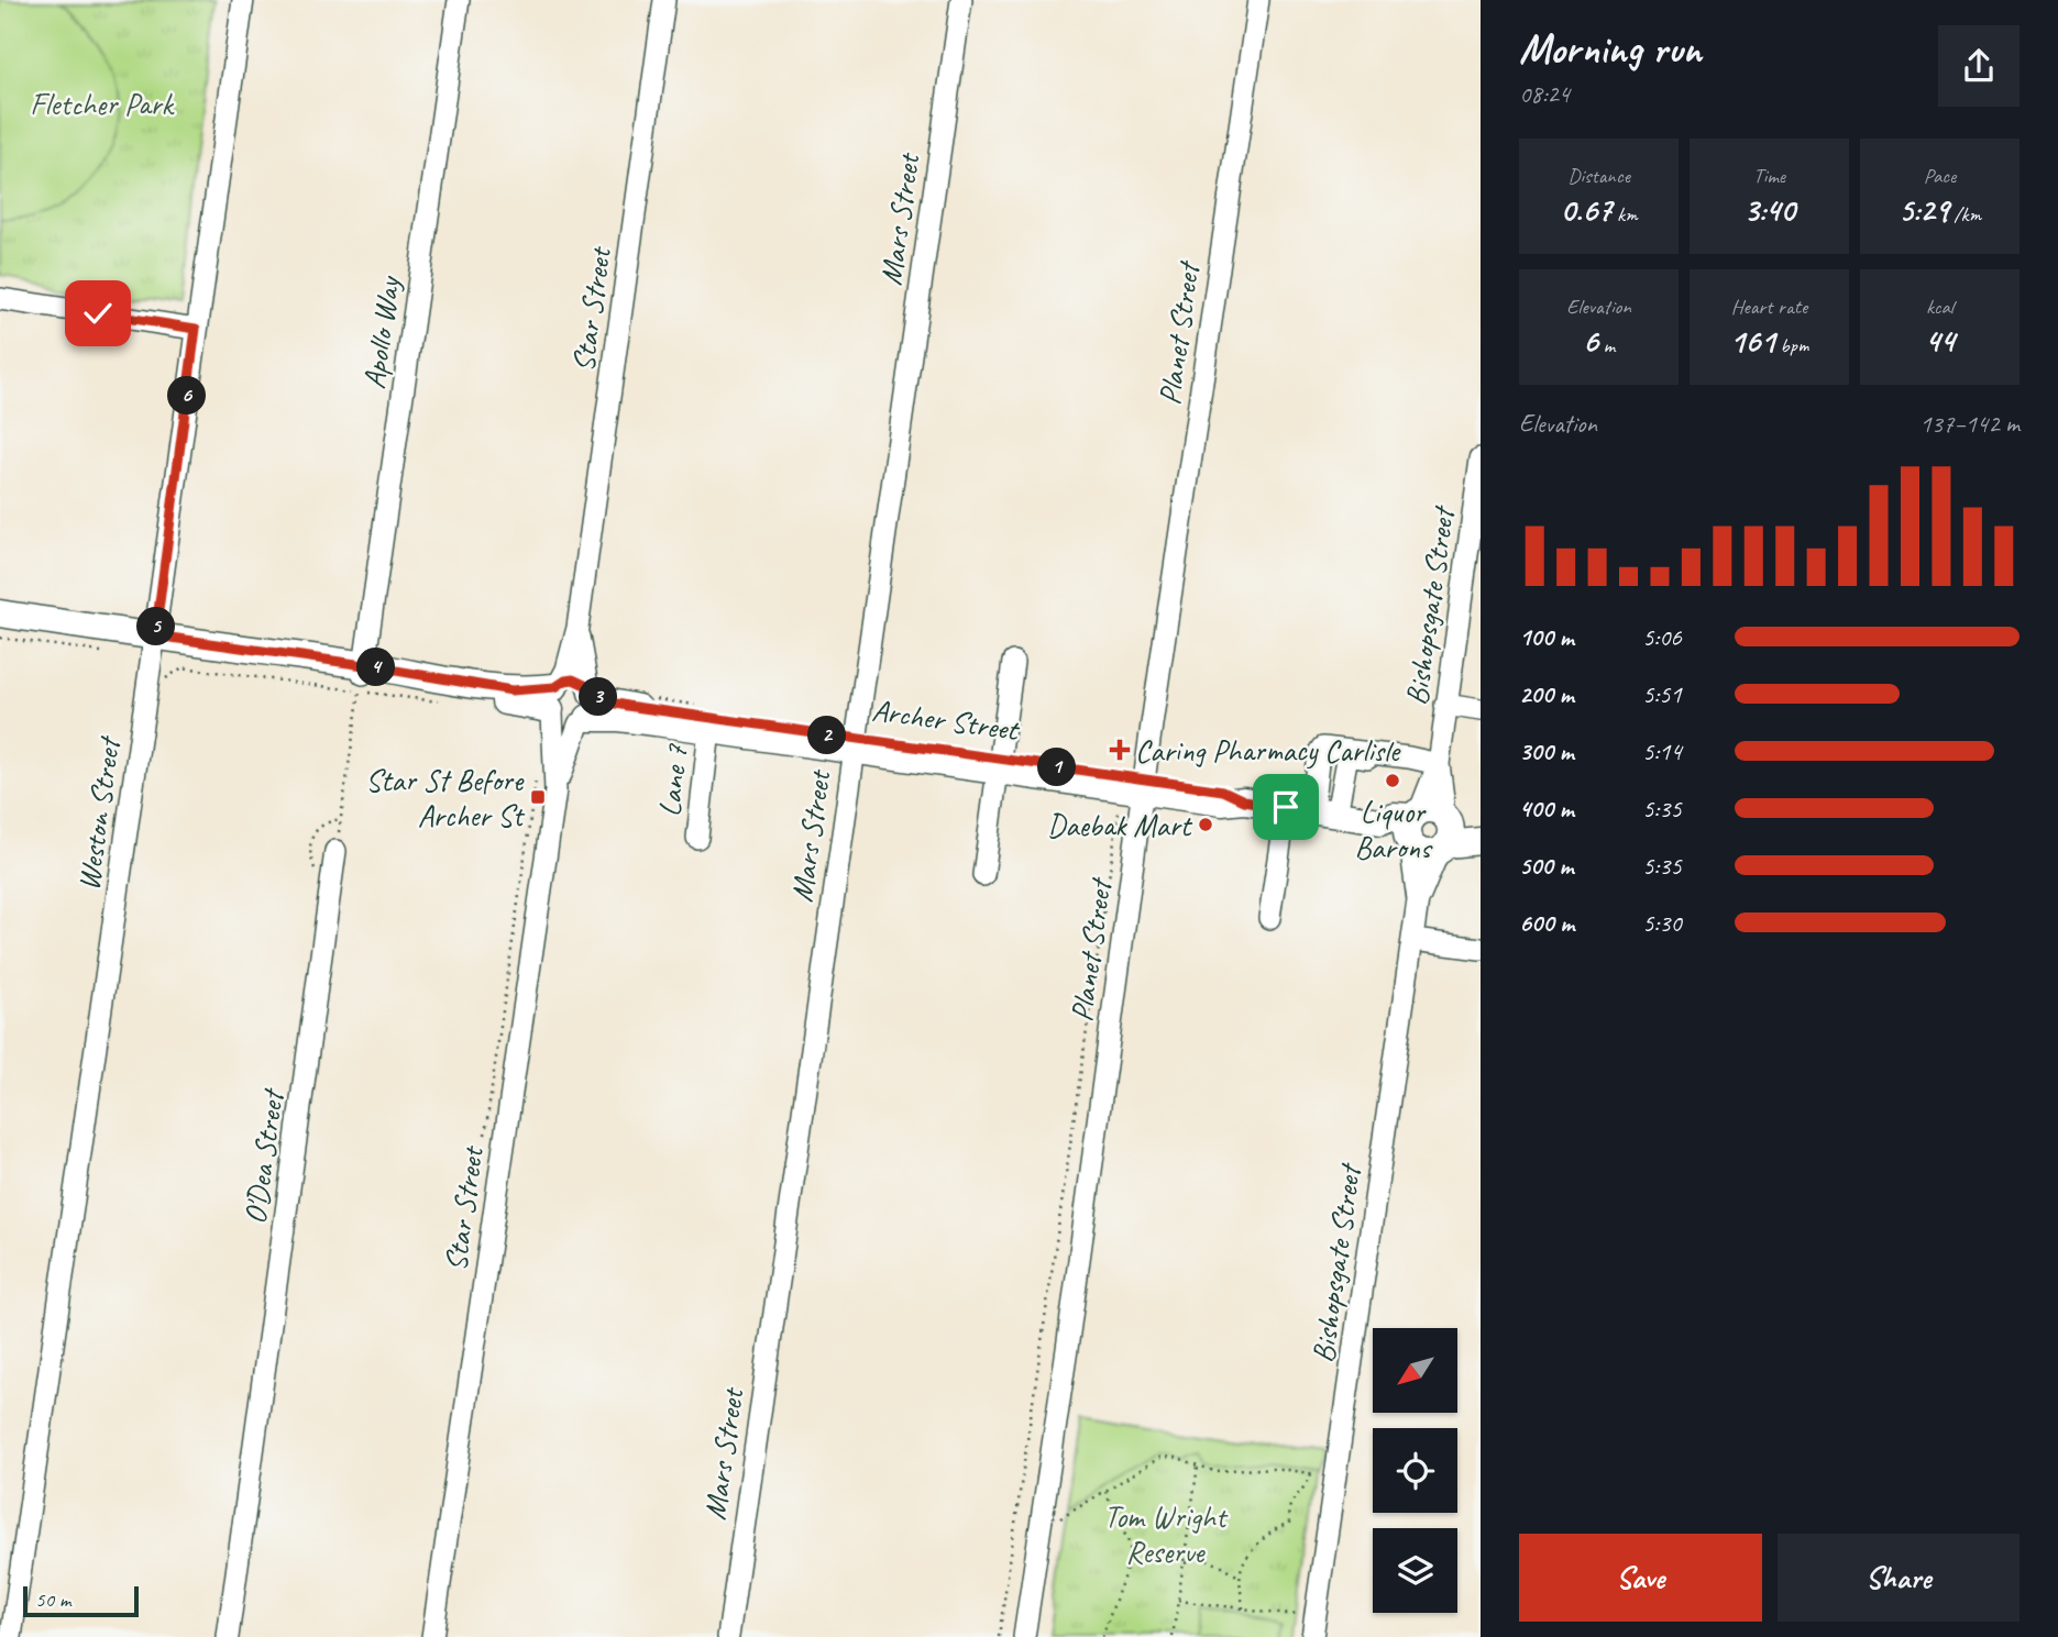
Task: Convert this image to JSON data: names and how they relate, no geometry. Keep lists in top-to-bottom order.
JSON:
{
  "streets": {
    "main road": ["Archer Street"],
    "street": [
      "Mars Street",
      "Star Street",
      "Apollo Way",
      "Planet Street",
      "Bishopsgate Street",
      "Lane 7",
      "Weston Street",
      "O'Dea Street"
    ]
  },
  "crossings": [
    ["Mars Street", "Archer Street"],
    ["Star Street", "Archer Street"],
    ["Planet Street", "Archer Street"],
    ["Bishopsgate Street", "Archer Street"],
    ["Archer Street", "Lane 7"]
  ],
  "parks": ["Fletcher Park", "Tom Wright Reserve"],
  "places": {
    "health": ["Caring Pharmacy Carlisle"],
    "other": ["Liquor Barons", "Daebak Mart"],
    "transit": ["Star St Before Archer St"]
  },
  "scale_bar": "50 m",
  "north": "bottom left",
  "page": {
    "heading": ["Morning run", "08:24"],
    "stats": [
      ["Distance", "0.67 km"],
      ["Time", "3:40"],
      ["Pace", "5:29 /km"],
      ["Elevation", "6 m"],
      ["Heart rate", "161 bpm"],
      ["kcal", "44"]
    ],
    "pins": [
      "6",
      "5",
      "4",
      "3",
      "2",
      "1"
    ],
    "chart": ["Elevation", "137–142 m"],
    "list": [
      {
        "name": "100 m",
        "note": "5:06"
      },
      {
        "name": "200 m",
        "note": "5:51"
      },
      {
        "name": "300 m",
        "note": "5:14"
      },
      {
        "name": "400 m",
        "note": "5:35"
      },
      {
        "name": "500 m",
        "note": "5:35"
      },
      {
        "name": "600 m",
        "note": "5:30"
      }
    ],
    "buttons": ["Save", "Share"],
    "scale": "50 m"
  }
}
